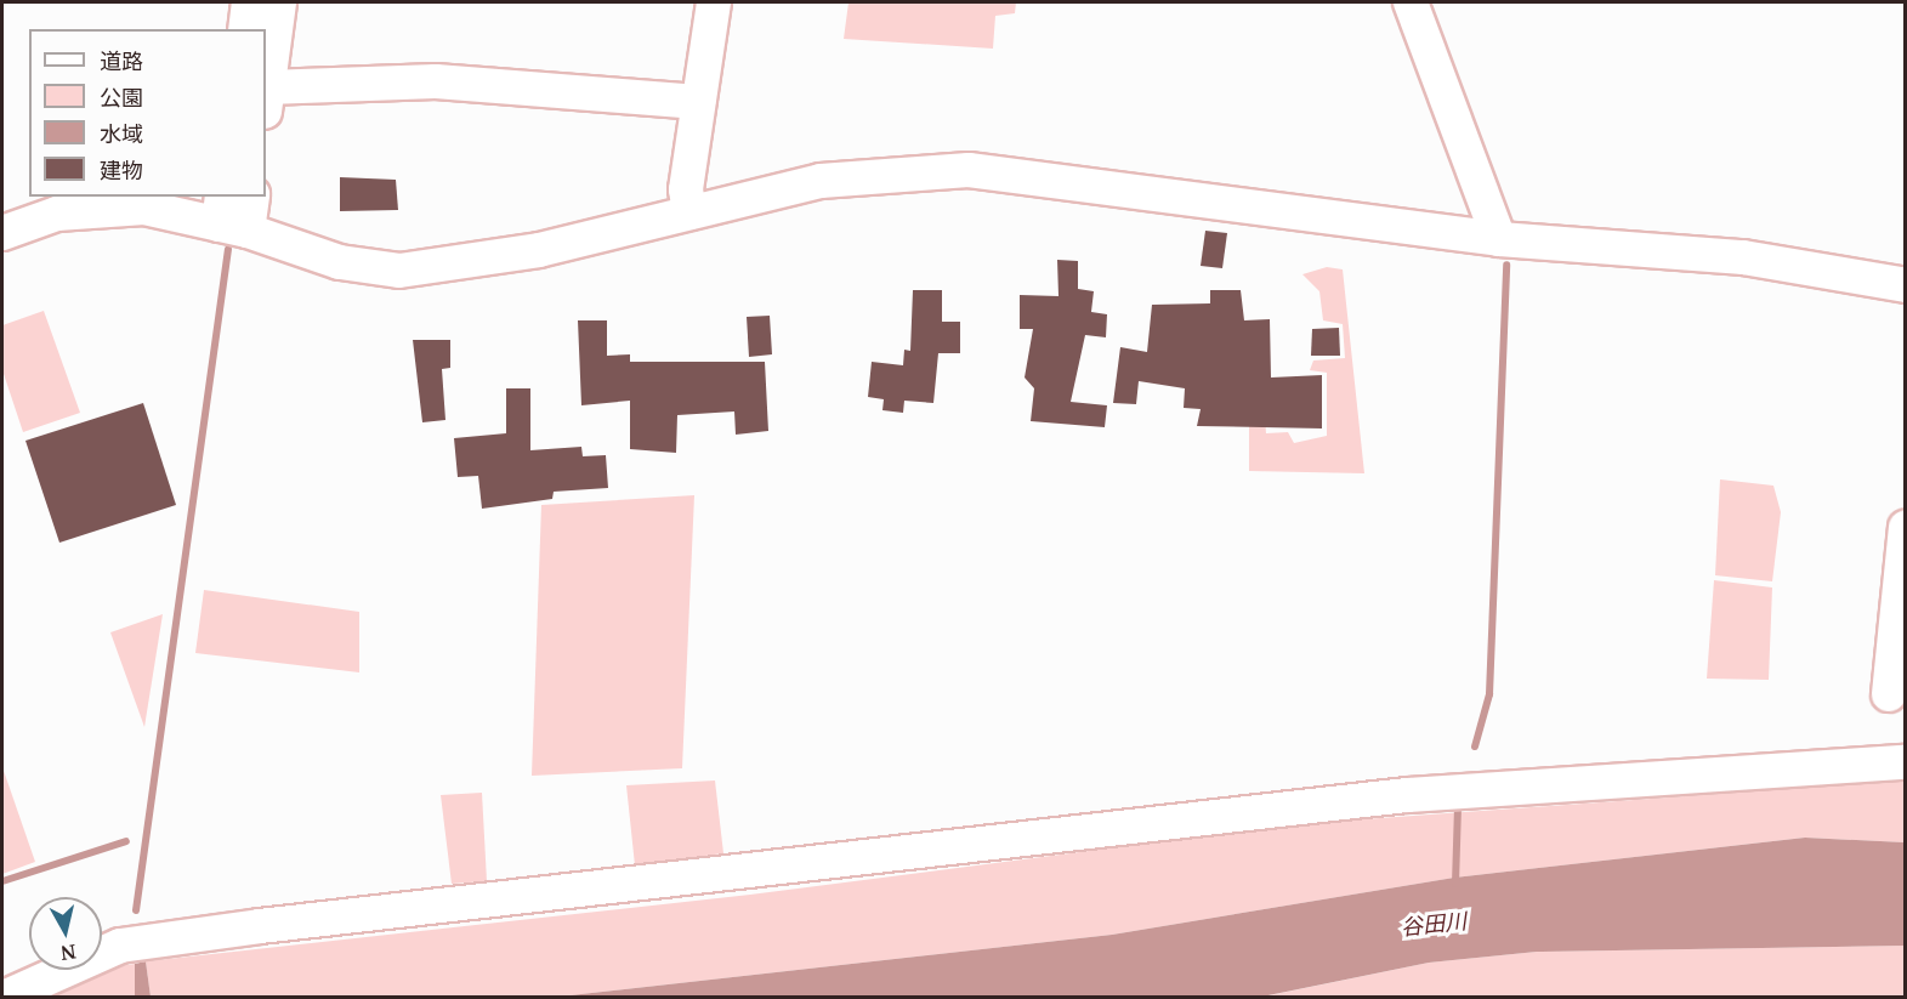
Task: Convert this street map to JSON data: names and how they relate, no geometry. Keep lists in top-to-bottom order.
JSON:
{
  "water": ["谷田川"],
  "legend": [
    "道路",
    "公園",
    "水域",
    "建物"
  ],
  "north": "bottom"
}
